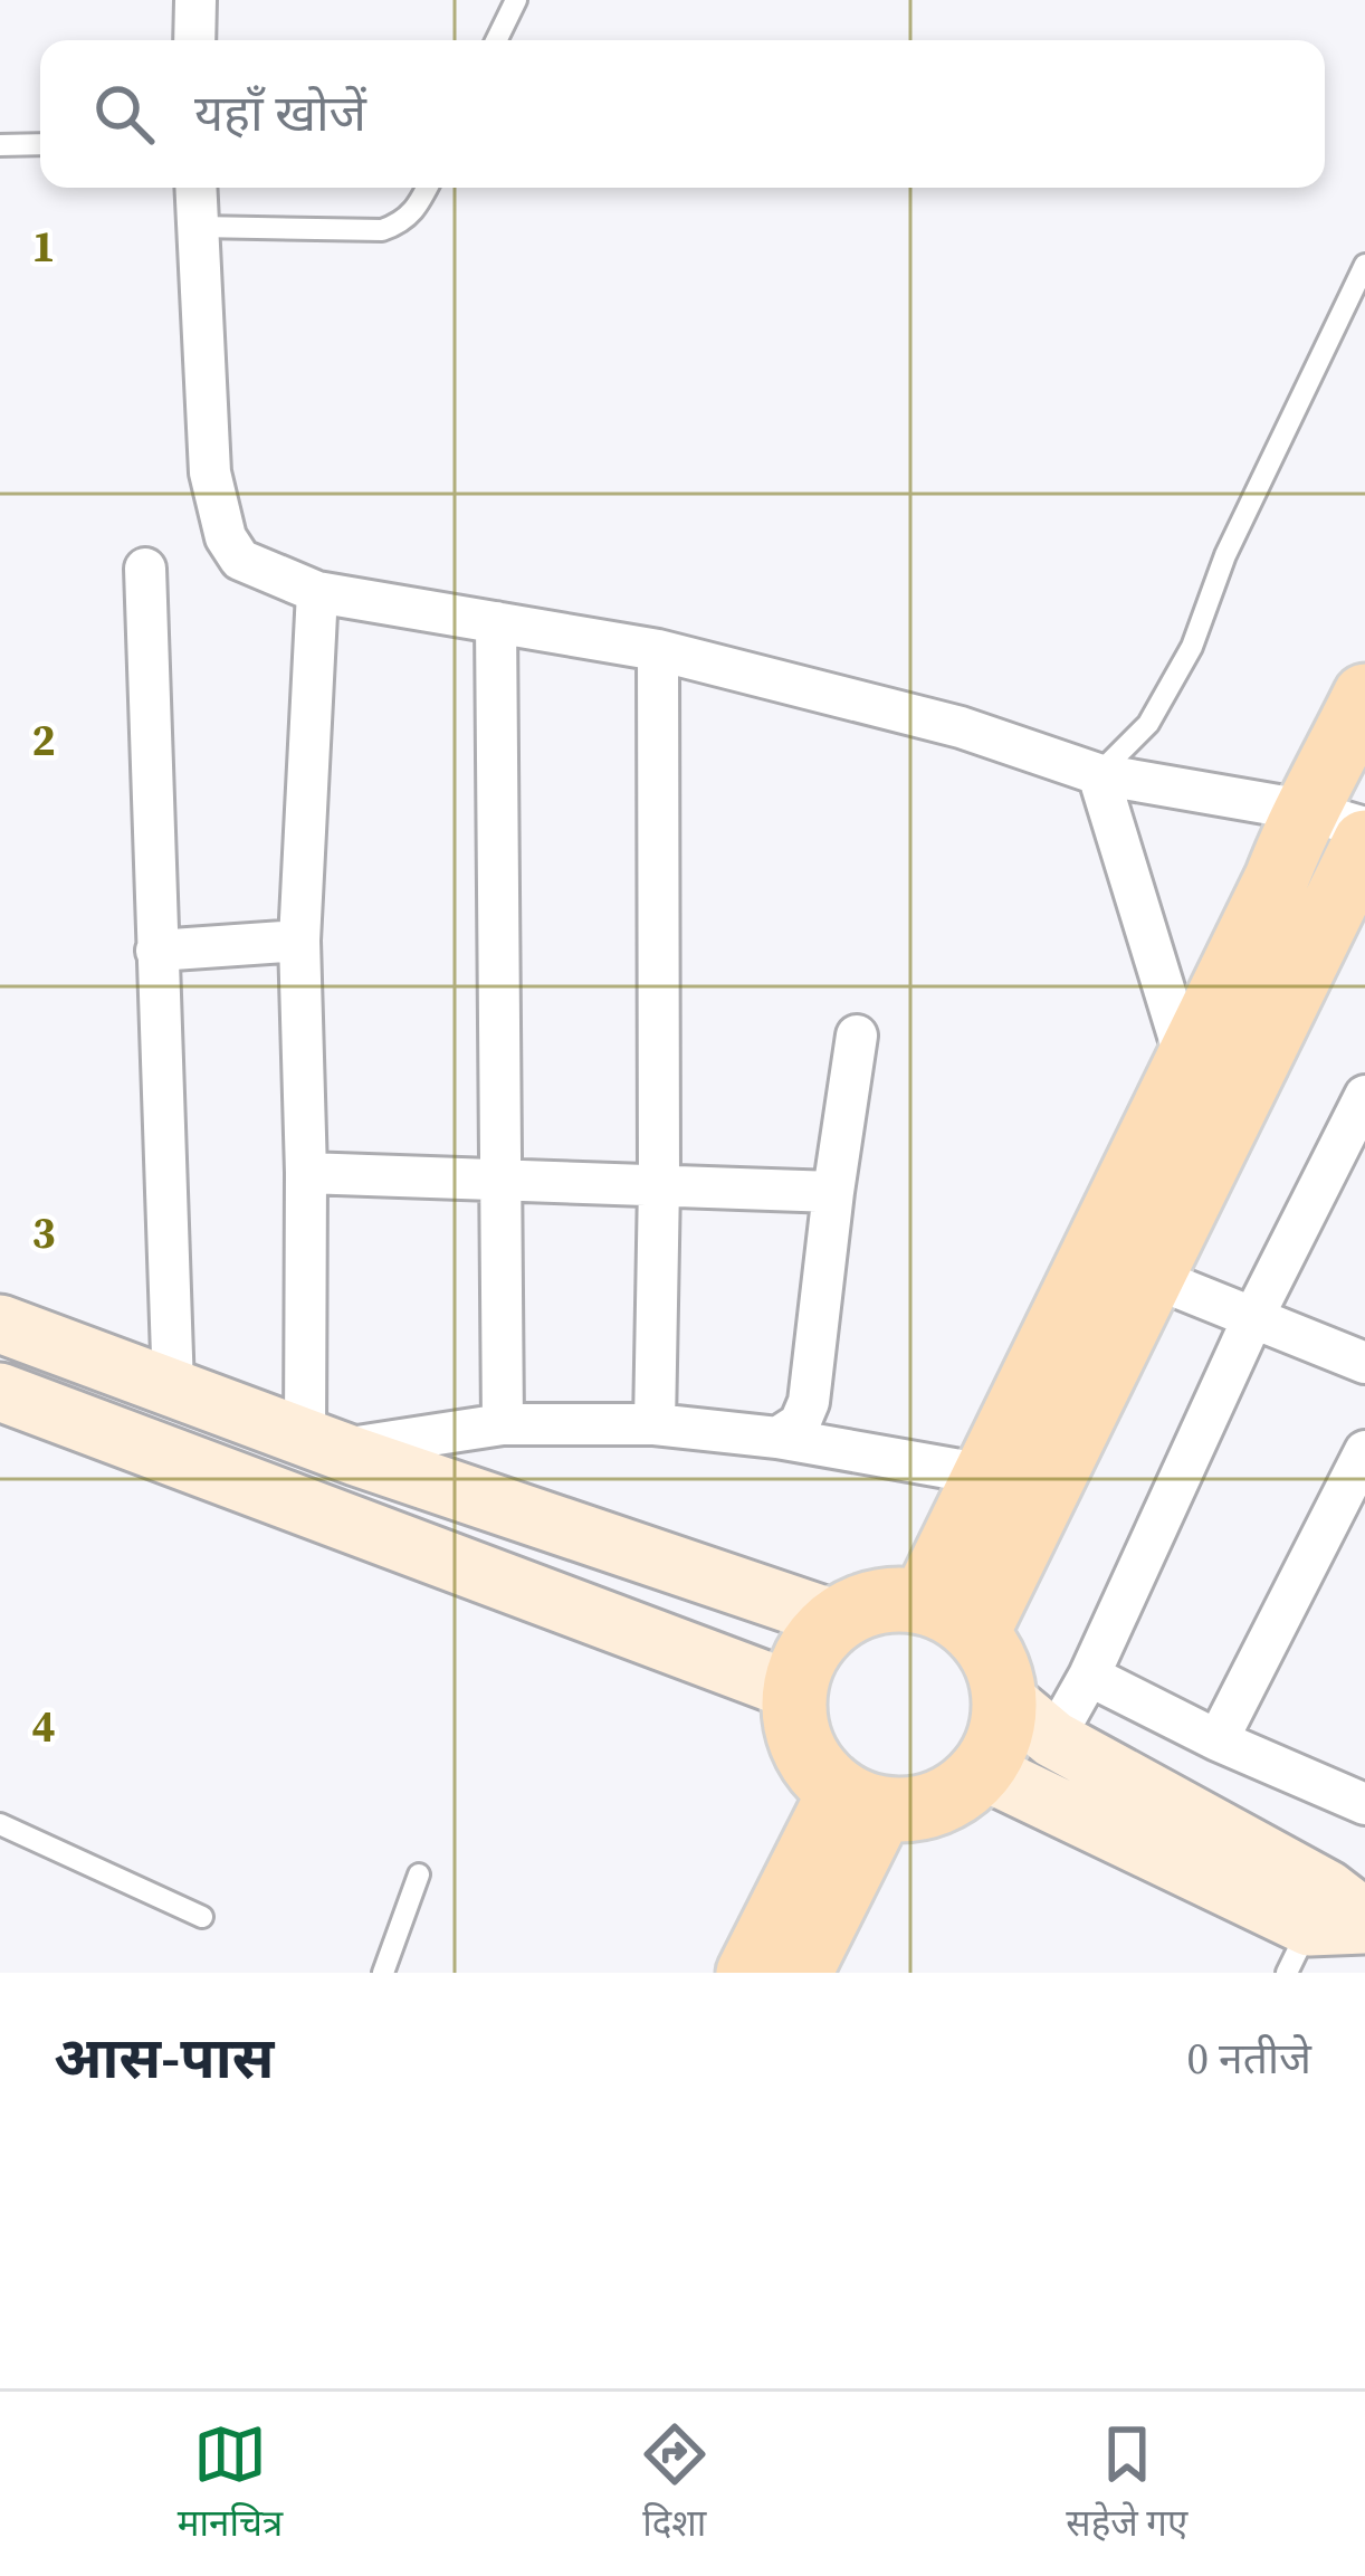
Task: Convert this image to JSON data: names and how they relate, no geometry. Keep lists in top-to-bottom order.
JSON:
{
  "page": {
    "search": "यहाँ खोजें",
    "heading": ["आस-पास", "0 नतीजे"],
    "nav": ["मानचित्र", "दिशा", "सहेजे गए"]
  },
  "grid": {
    "rows": [
      "1",
      "2",
      "3",
      "4"
    ]
  }
}
